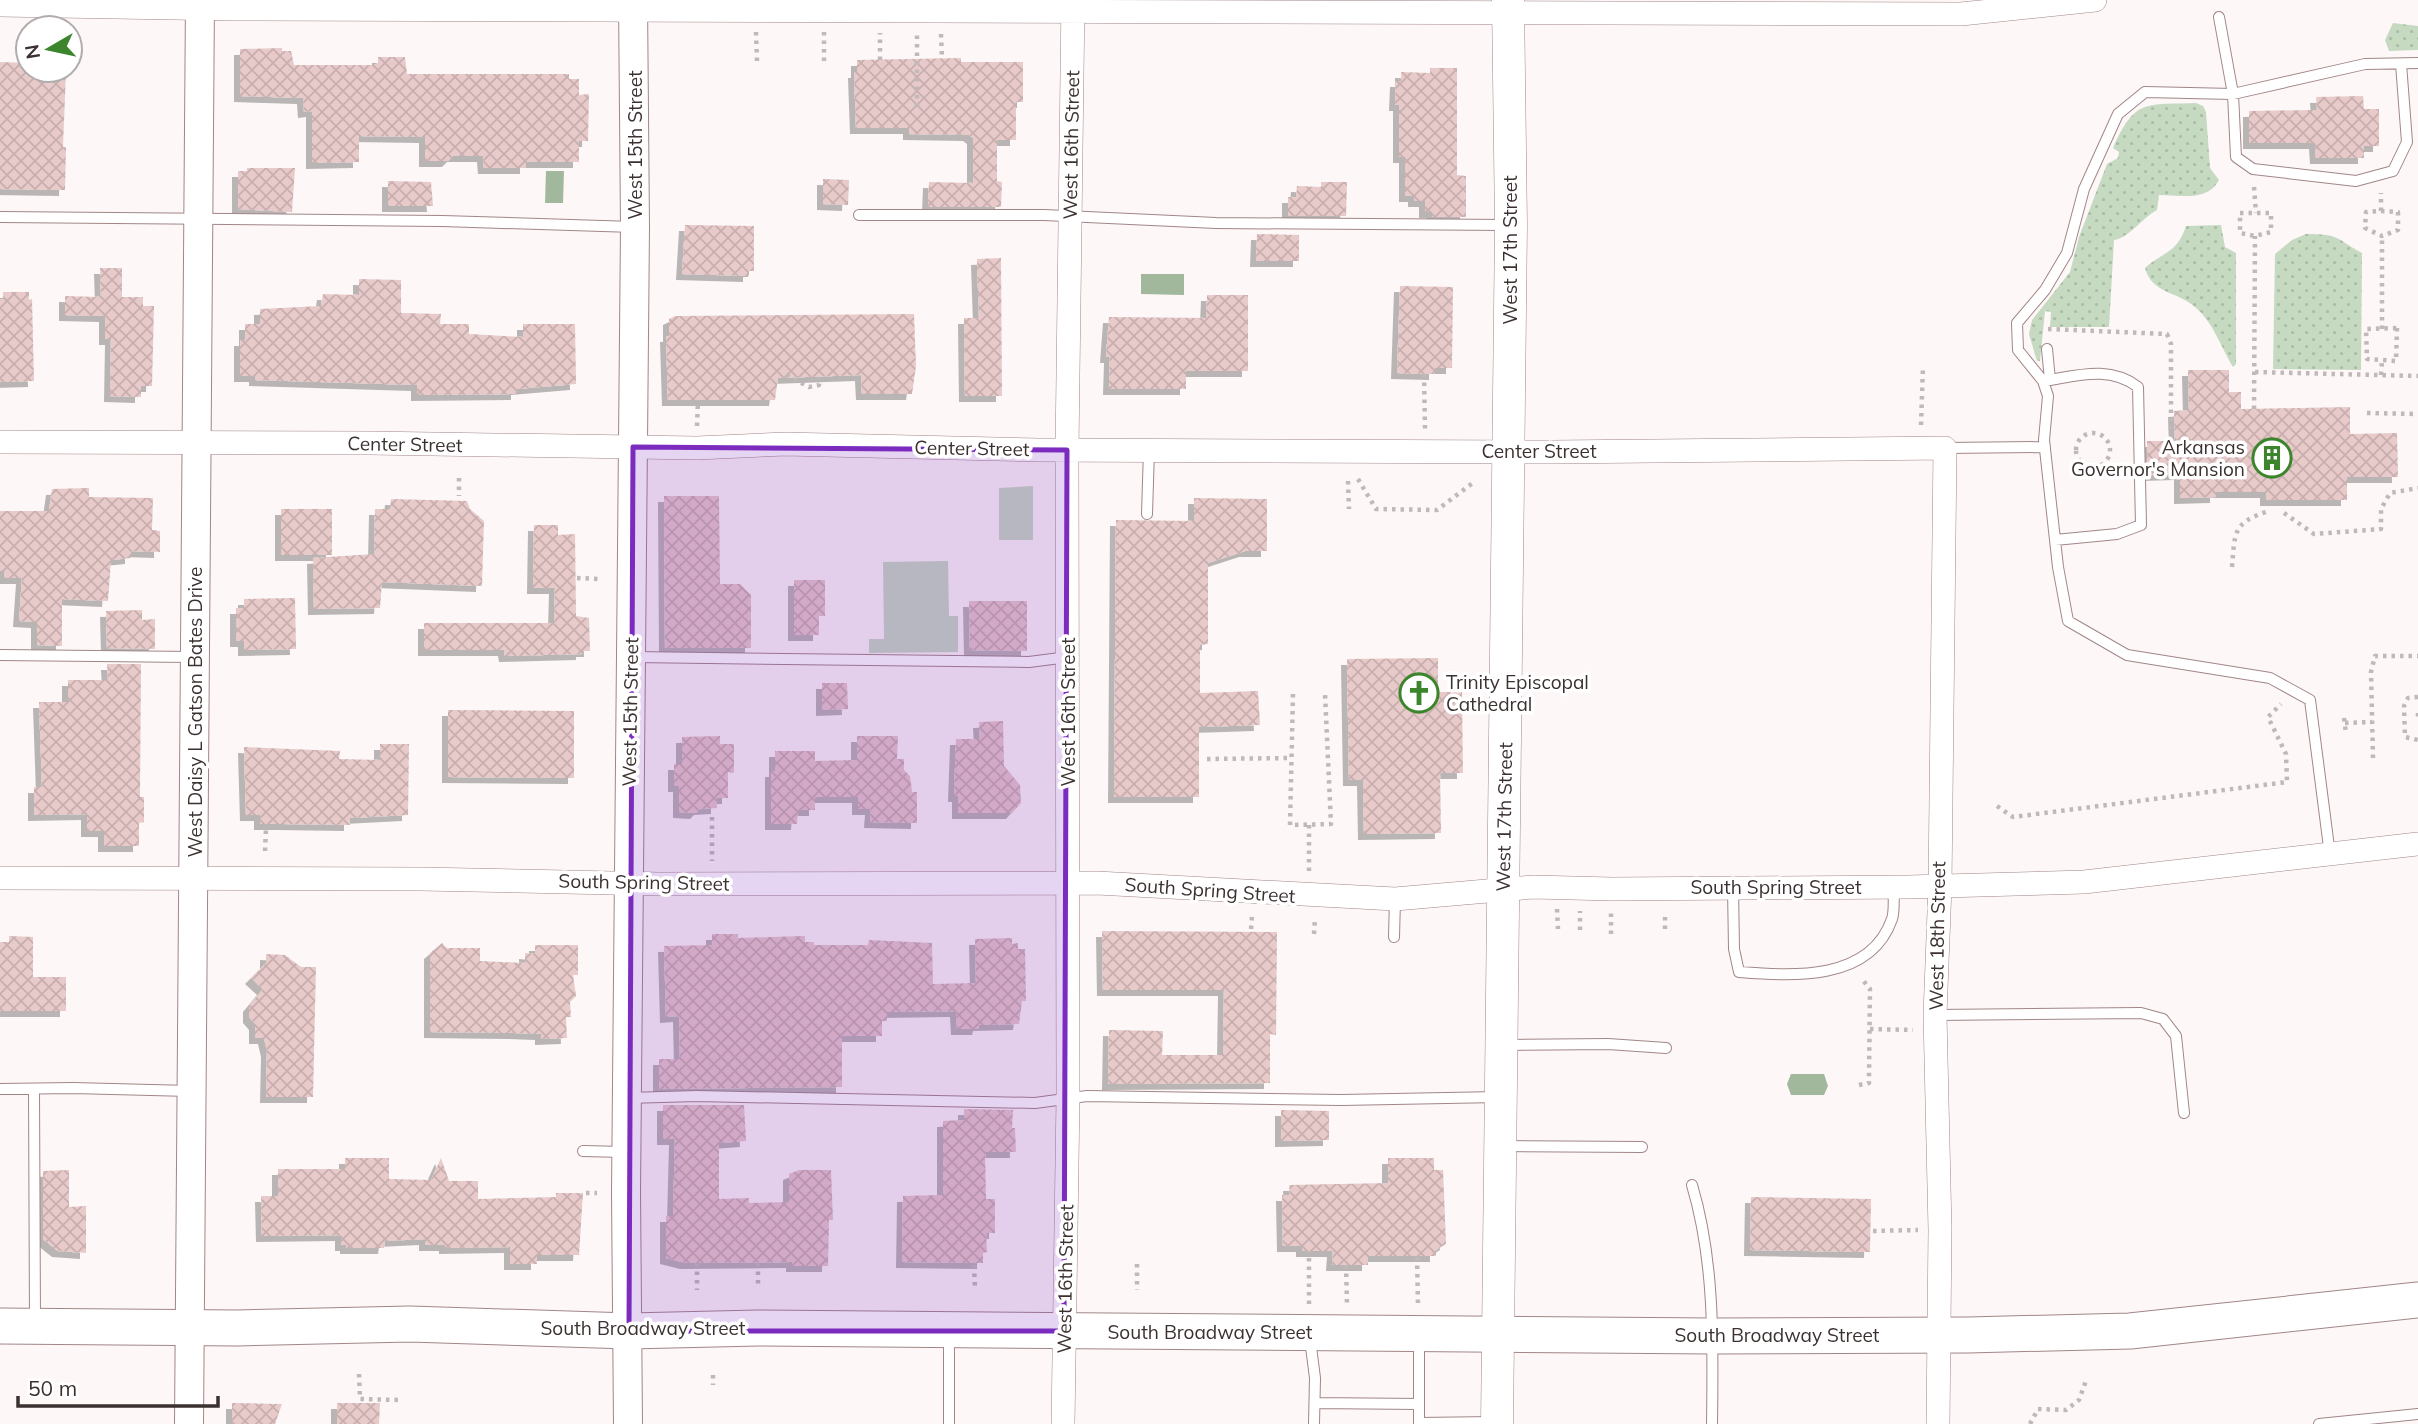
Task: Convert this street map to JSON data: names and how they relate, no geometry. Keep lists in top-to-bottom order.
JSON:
{
  "streets": {
    "main road": ["West 17th Street", "South Broadway Street"],
    "street": [
      "West 15th Street",
      "West 16th Street",
      "Center Street",
      "West Daisy L Gatson Bates Drive",
      "South Spring Street",
      "West 18th Street"
    ]
  },
  "crossings": [
    ["West 15th Street", "Center Street"],
    ["West 15th Street", "South Spring Street"],
    ["West 15th Street", "South Broadway Street"],
    ["West 16th Street", "Center Street"],
    ["West 16th Street", "South Spring Street"],
    ["West 16th Street", "South Broadway Street"],
    ["West 17th Street", "Center Street"],
    ["West 17th Street", "South Spring Street"],
    ["West 17th Street", "South Broadway Street"],
    ["Center Street", "West Daisy L Gatson Bates Drive"],
    ["Center Street", "West 18th Street"],
    ["West Daisy L Gatson Bates Drive", "South Spring Street"],
    ["West Daisy L Gatson Bates Drive", "South Broadway Street"],
    ["South Spring Street", "West 18th Street"],
    ["West 18th Street", "South Broadway Street"]
  ],
  "places": {
    "building": ["Arkansas Governor's Mansion"],
    "church": ["Trinity Episcopal Cathedral"]
  },
  "scale_bar": "50 m",
  "north": "left"
}
